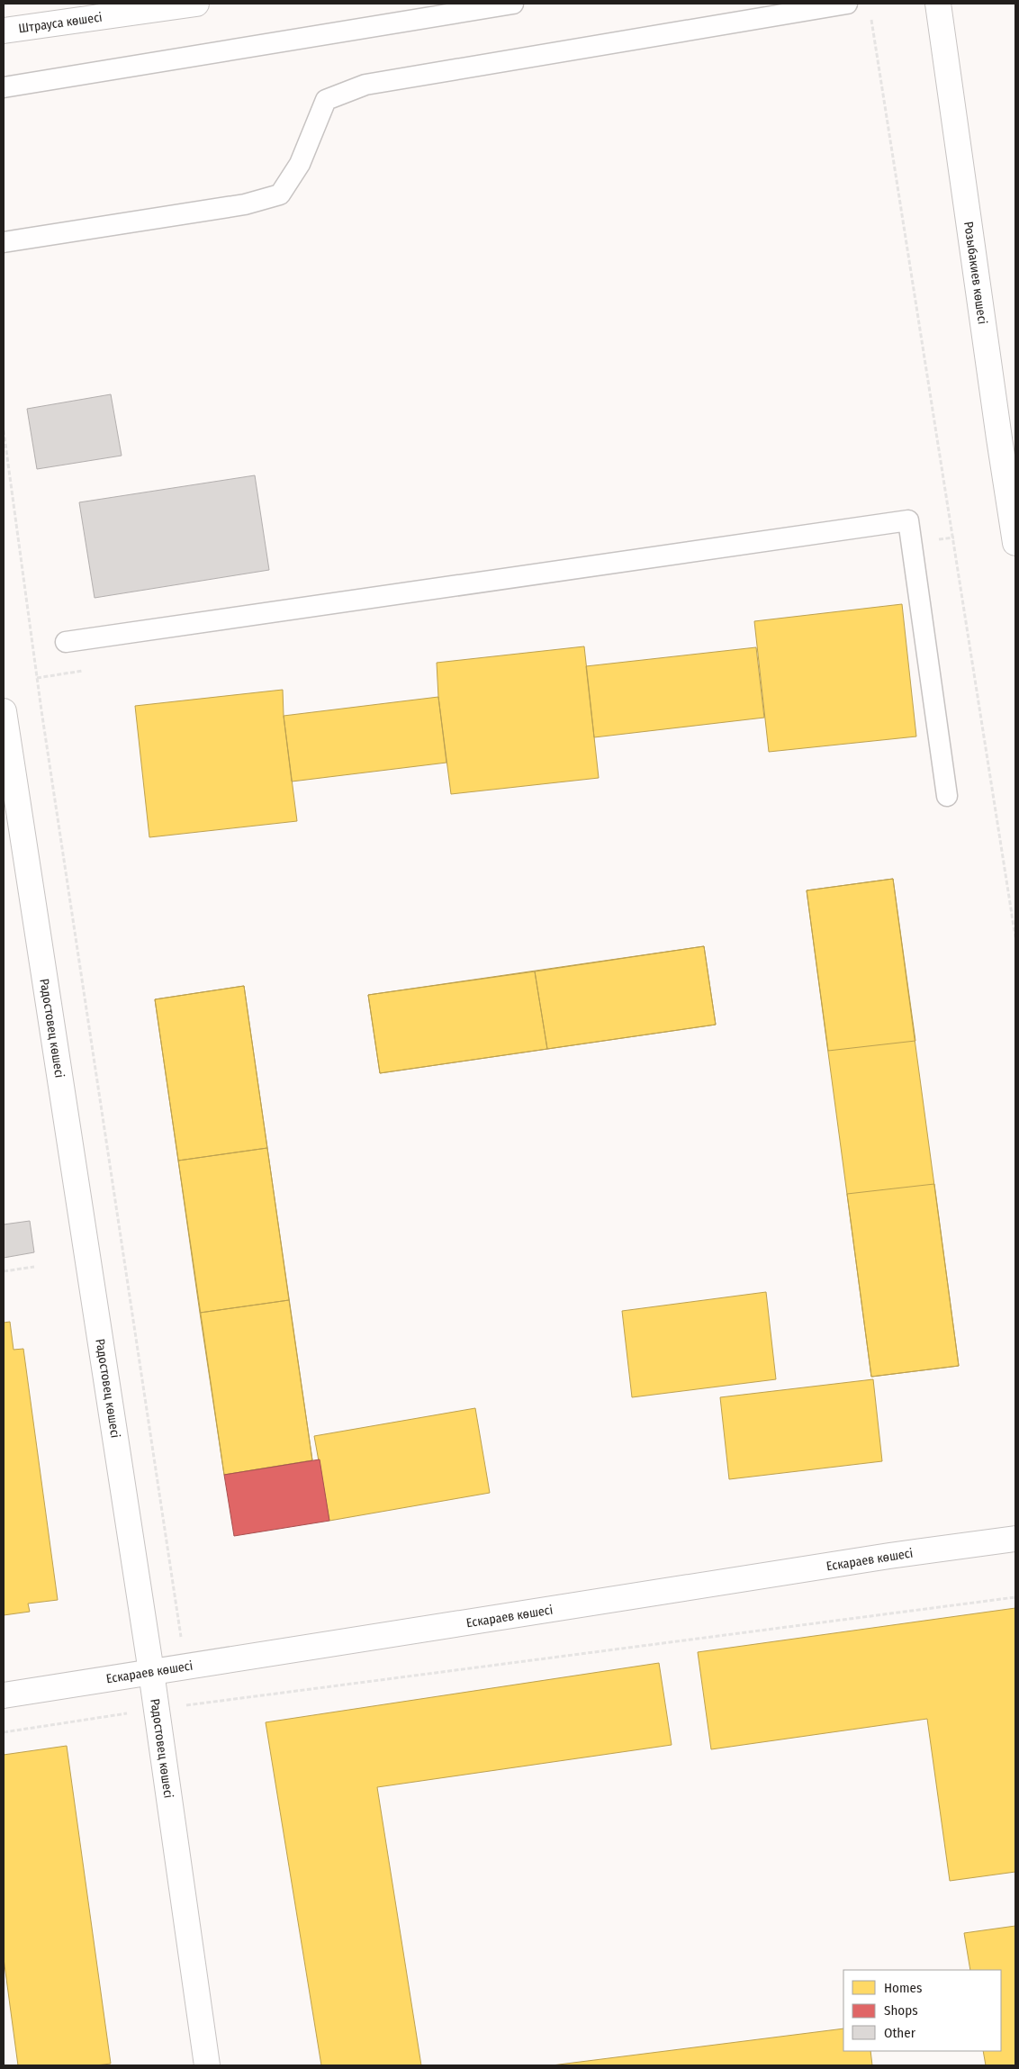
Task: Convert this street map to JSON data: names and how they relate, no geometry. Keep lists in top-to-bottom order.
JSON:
{
  "streets": {
    "street": [
      "Штрауса көшесі",
      "Розыбакиев көшесі",
      "Радостовец көшесі",
      "Ескараев көшесі"
    ]
  },
  "crossings": [
    ["Радостовец көшесі", "Ескараев көшесі"]
  ],
  "legend": ["Homes", "Shops", "Other"]
}
